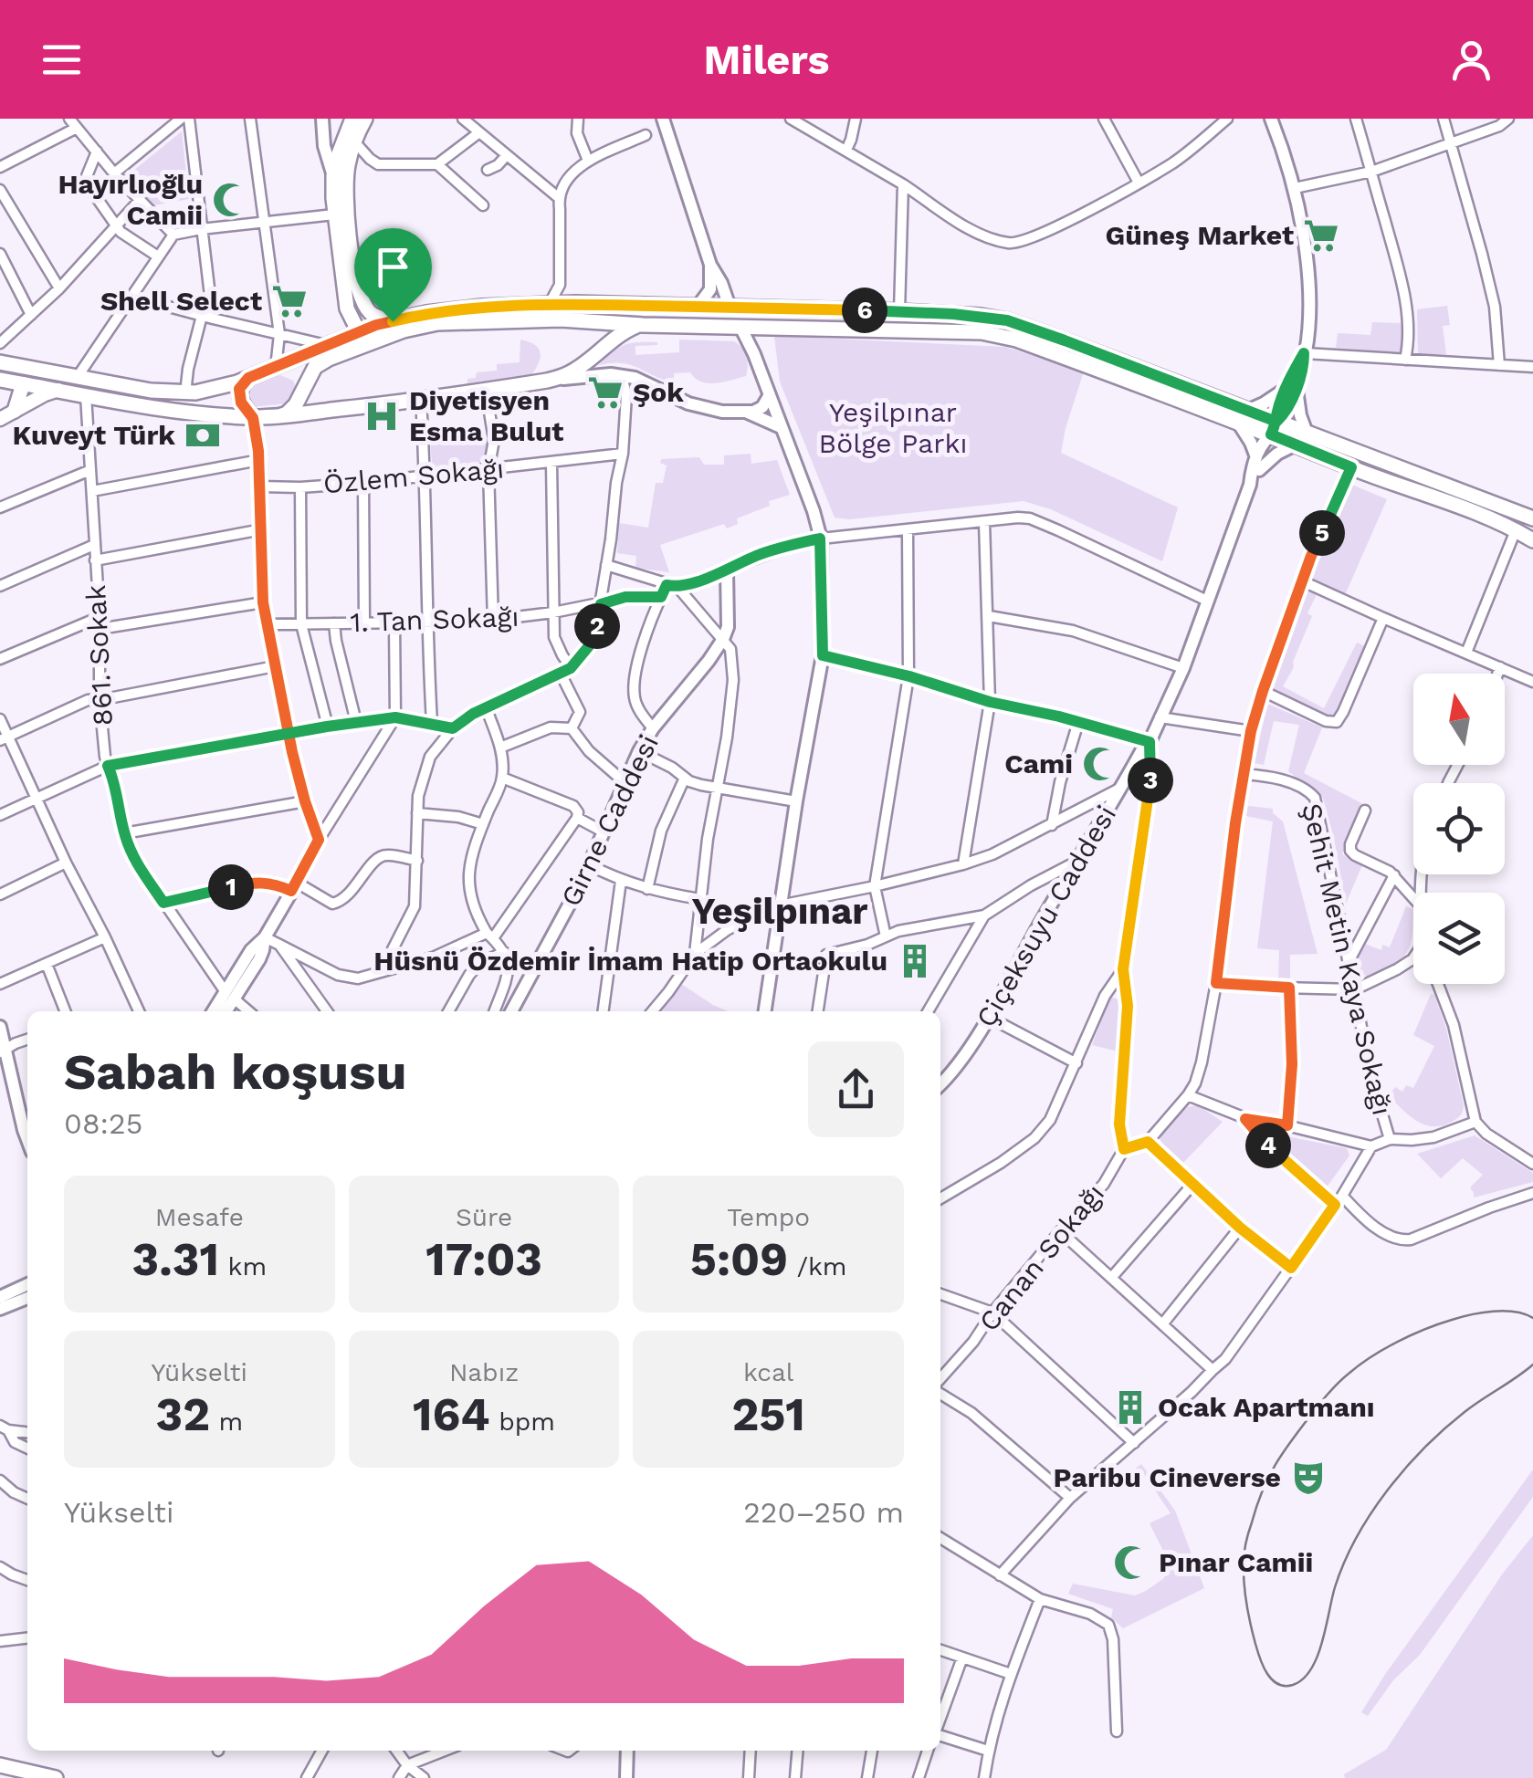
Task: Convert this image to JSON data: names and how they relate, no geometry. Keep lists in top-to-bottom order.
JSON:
{
  "streets": {
    "street": [
      "Özlem Sokağı",
      "1. Tan Sokağı",
      "861. Sokak",
      "Girne Caddesi",
      "Çiçeksuyu Caddesi",
      "Şehit Metin Kaya Sokağı",
      "Canan Sokağı"
    ]
  },
  "districts": ["Yeşilpınar"],
  "parks": ["Yeşilpınar Bölge Parkı"],
  "places": {
    "mosque": ["Hayırlıoğlu Camii", "Cami", "Pınar Camii"],
    "supermarket": ["Güneş Market", "Shell Select", "Şok"],
    "hospital": ["Diyetisyen Esma Bulut"],
    "bank": ["Kuveyt Türk"],
    "building": ["Hüsnü Özdemir İmam Hatip Ortaokulu", "Ocak Apartmanı"],
    "theatre": ["Paribu Cineverse"]
  },
  "north": "top",
  "page": {
    "header": "Milers",
    "pins": [
      "6",
      "5",
      "2",
      "3",
      "1",
      "4"
    ],
    "heading": ["Sabah koşusu", "08:25"],
    "stats": [
      ["Mesafe", "3.31 km"],
      ["Süre", "17:03"],
      ["Tempo", "5:09 /km"],
      ["Yükselti", "32 m"],
      ["Nabız", "164 bpm"],
      ["kcal", "251"]
    ],
    "chart": ["Yükselti", "220–250 m"]
  }
}
